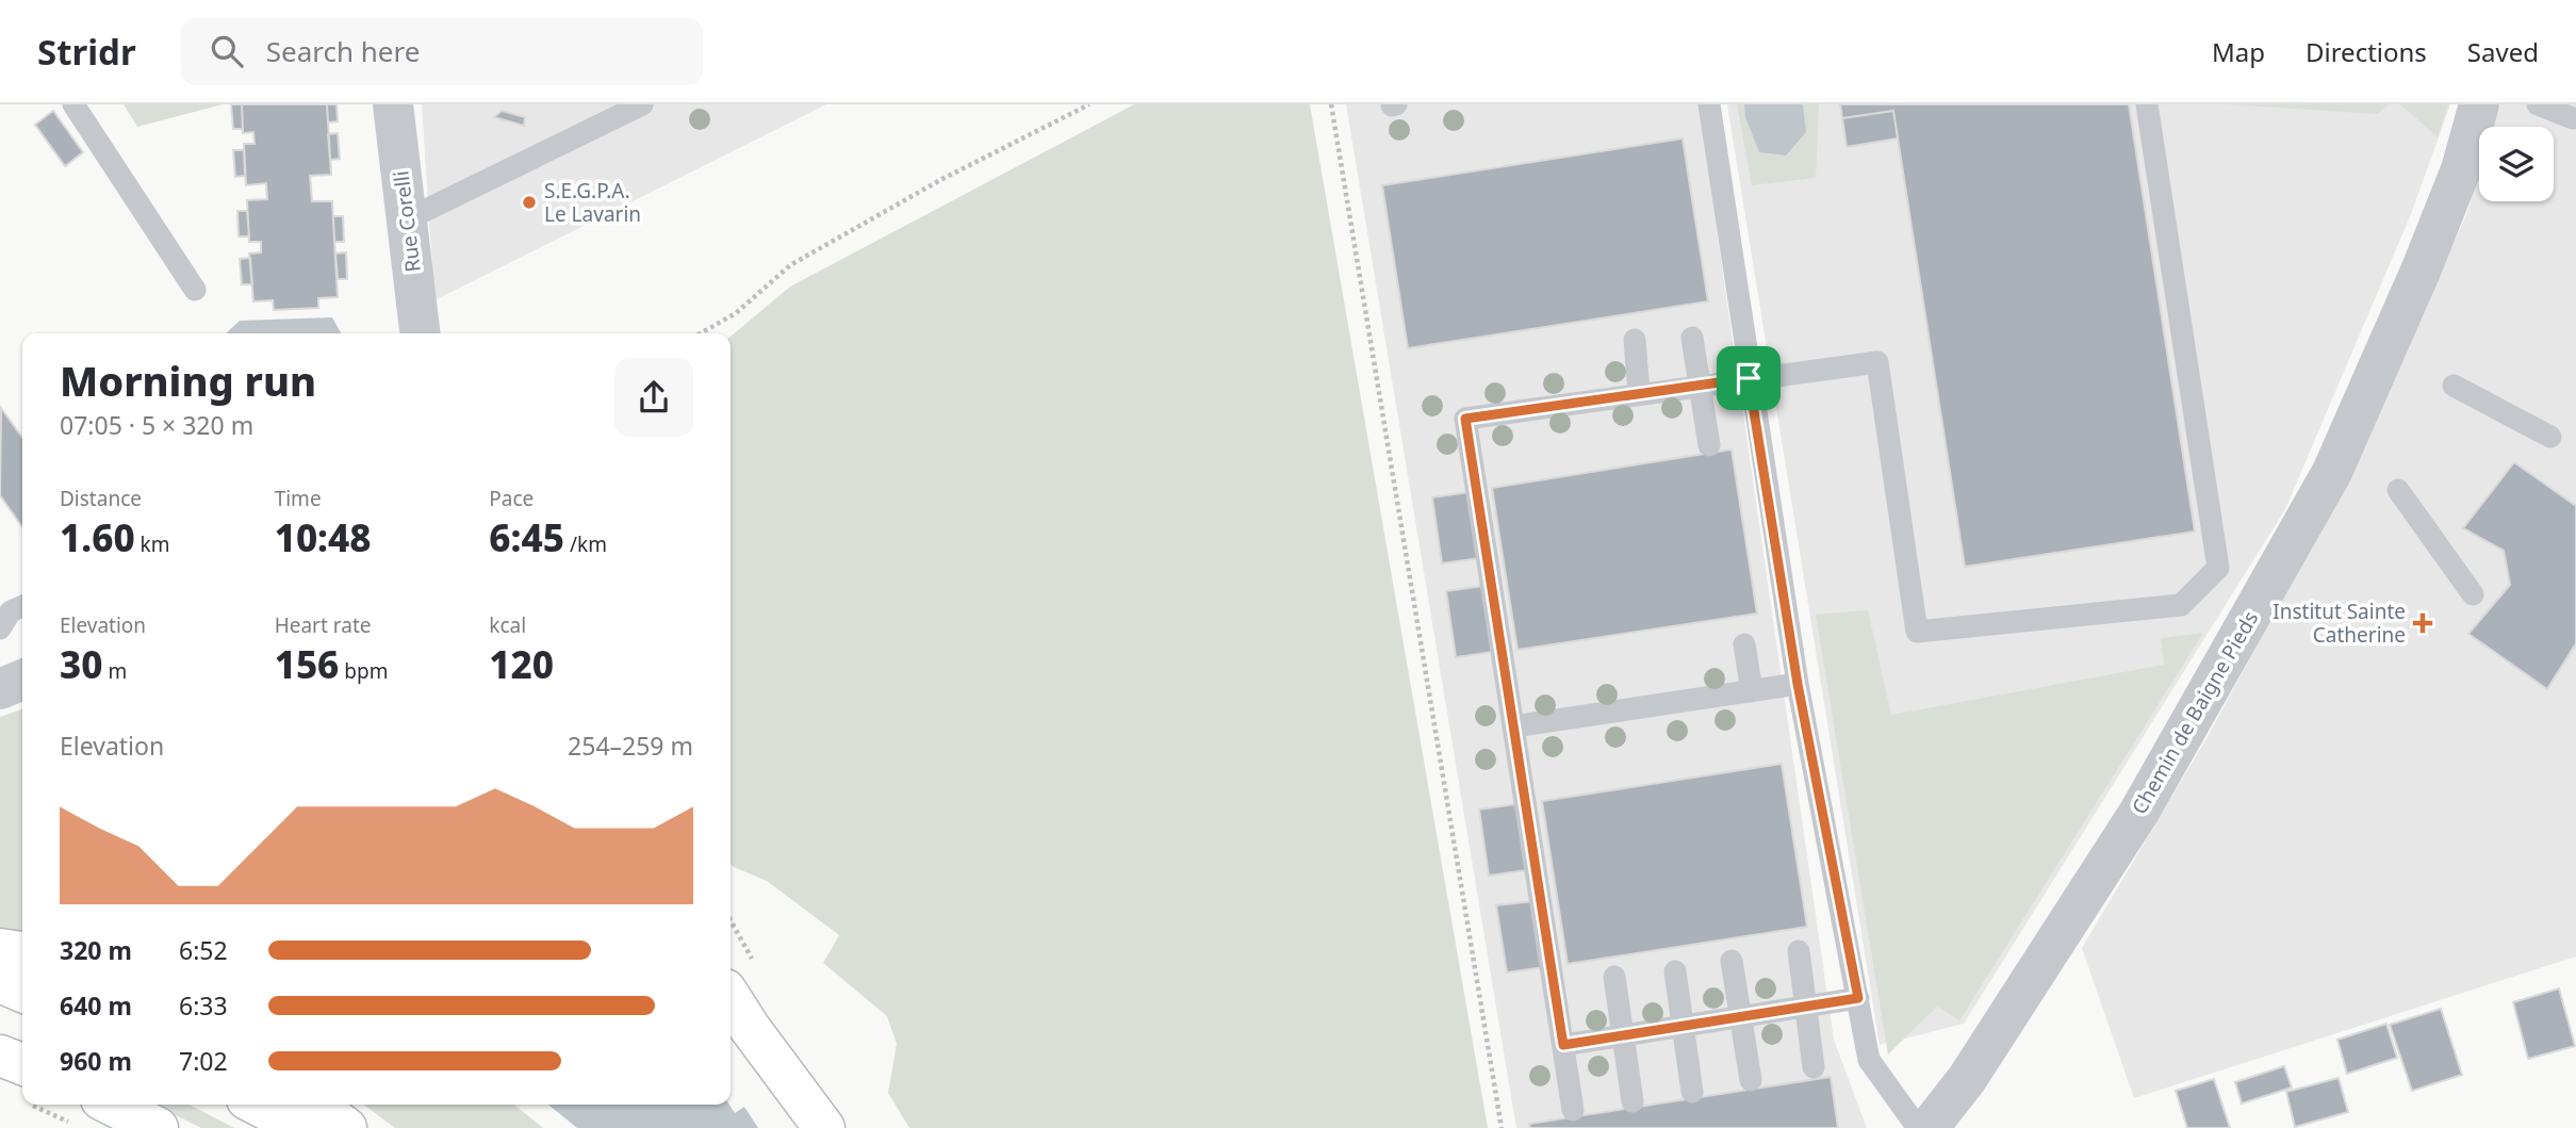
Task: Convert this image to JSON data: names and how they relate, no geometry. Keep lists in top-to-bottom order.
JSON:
{
  "streets": {
    "street": ["Rue Corelli", "Chemin de Baigne Pieds"]
  },
  "places": {
    "other": ["S.E.G.P.A. Le Lavarin"],
    "health": ["Institut Sainte Catherine"]
  },
  "page": {
    "header": "Stridr",
    "search": "Search here",
    "nav": ["Map", "Directions", "Saved"],
    "heading": ["Morning run", "07:05 · 5 × 320 m"],
    "stats": [
      ["Distance", "1.60 km"],
      ["Time", "10:48"],
      ["Pace", "6:45 /km"],
      ["Elevation", "30 m"],
      ["Heart rate", "156 bpm"],
      ["kcal", "120"]
    ],
    "chart": ["Elevation", "254–259 m"],
    "list": [
      {
        "name": "320 m",
        "note": "6:52"
      },
      {
        "name": "640 m",
        "note": "6:33"
      },
      {
        "name": "960 m",
        "note": "7:02"
      }
    ]
  }
}
